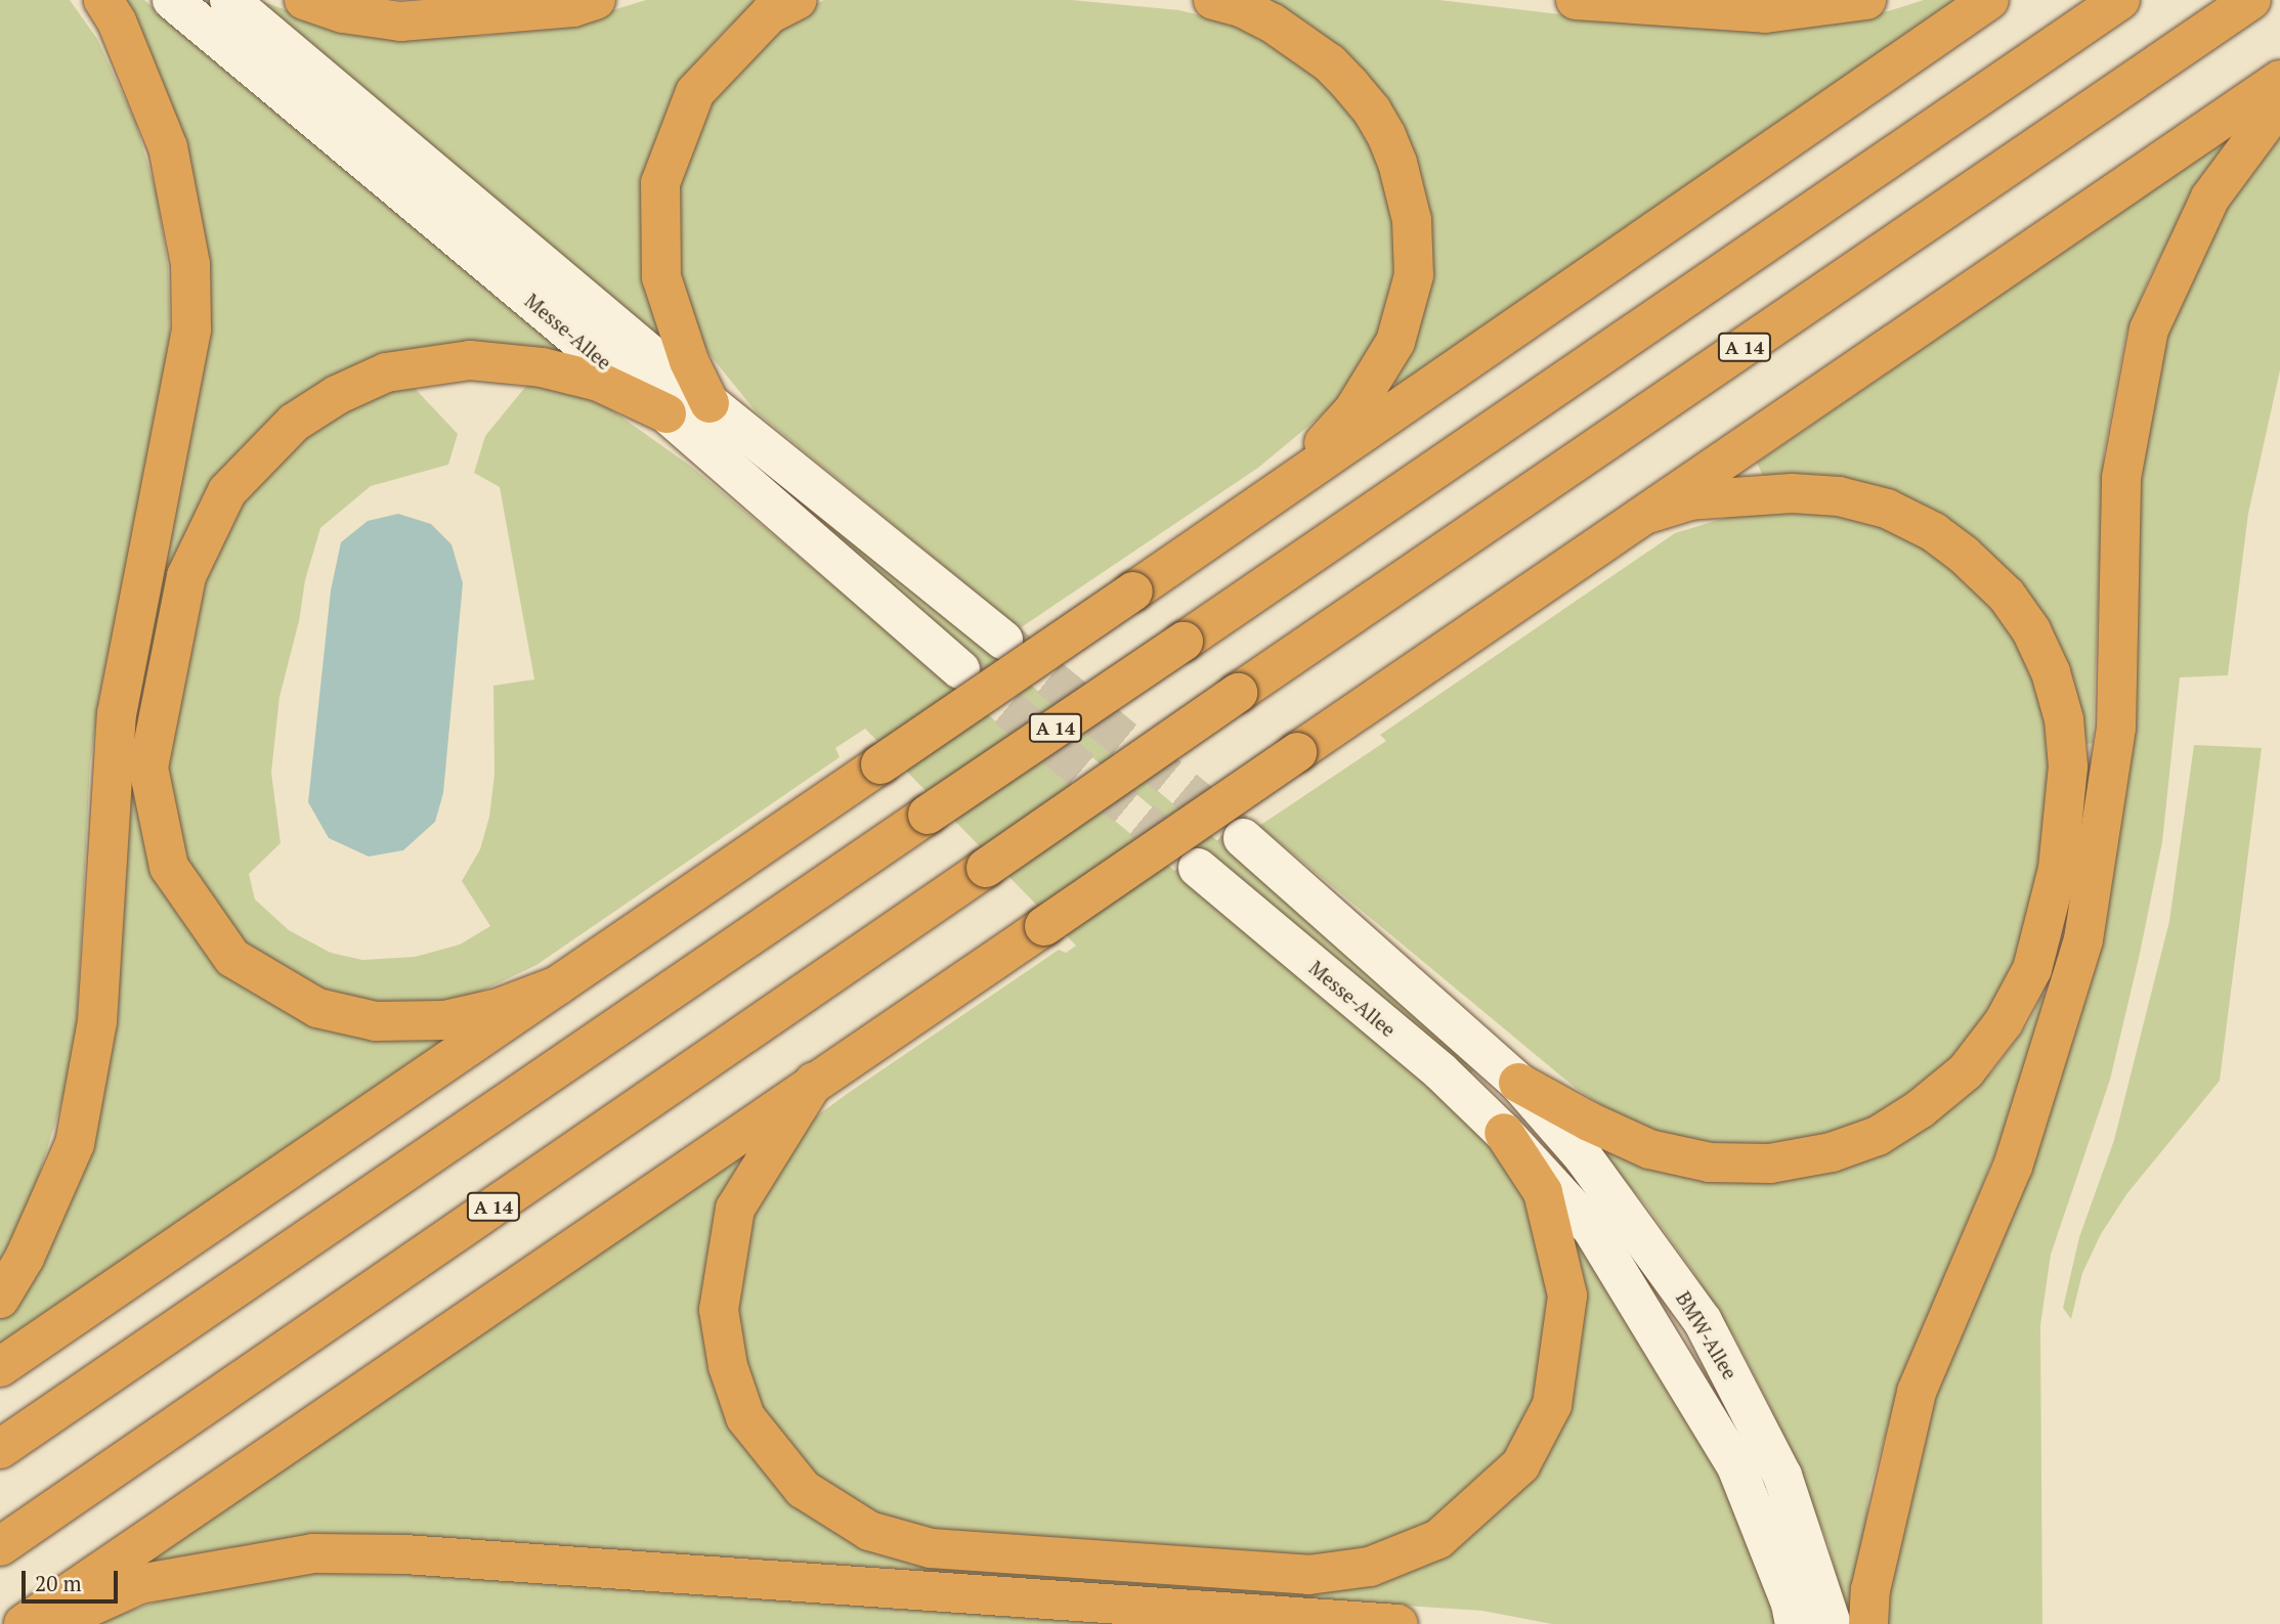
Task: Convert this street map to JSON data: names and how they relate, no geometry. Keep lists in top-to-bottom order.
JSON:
{
  "streets": {
    "highway": ["A 14"],
    "main road": ["Messe-Allee", "BMW-Allee"]
  },
  "scale_bar": "20 m"
}
